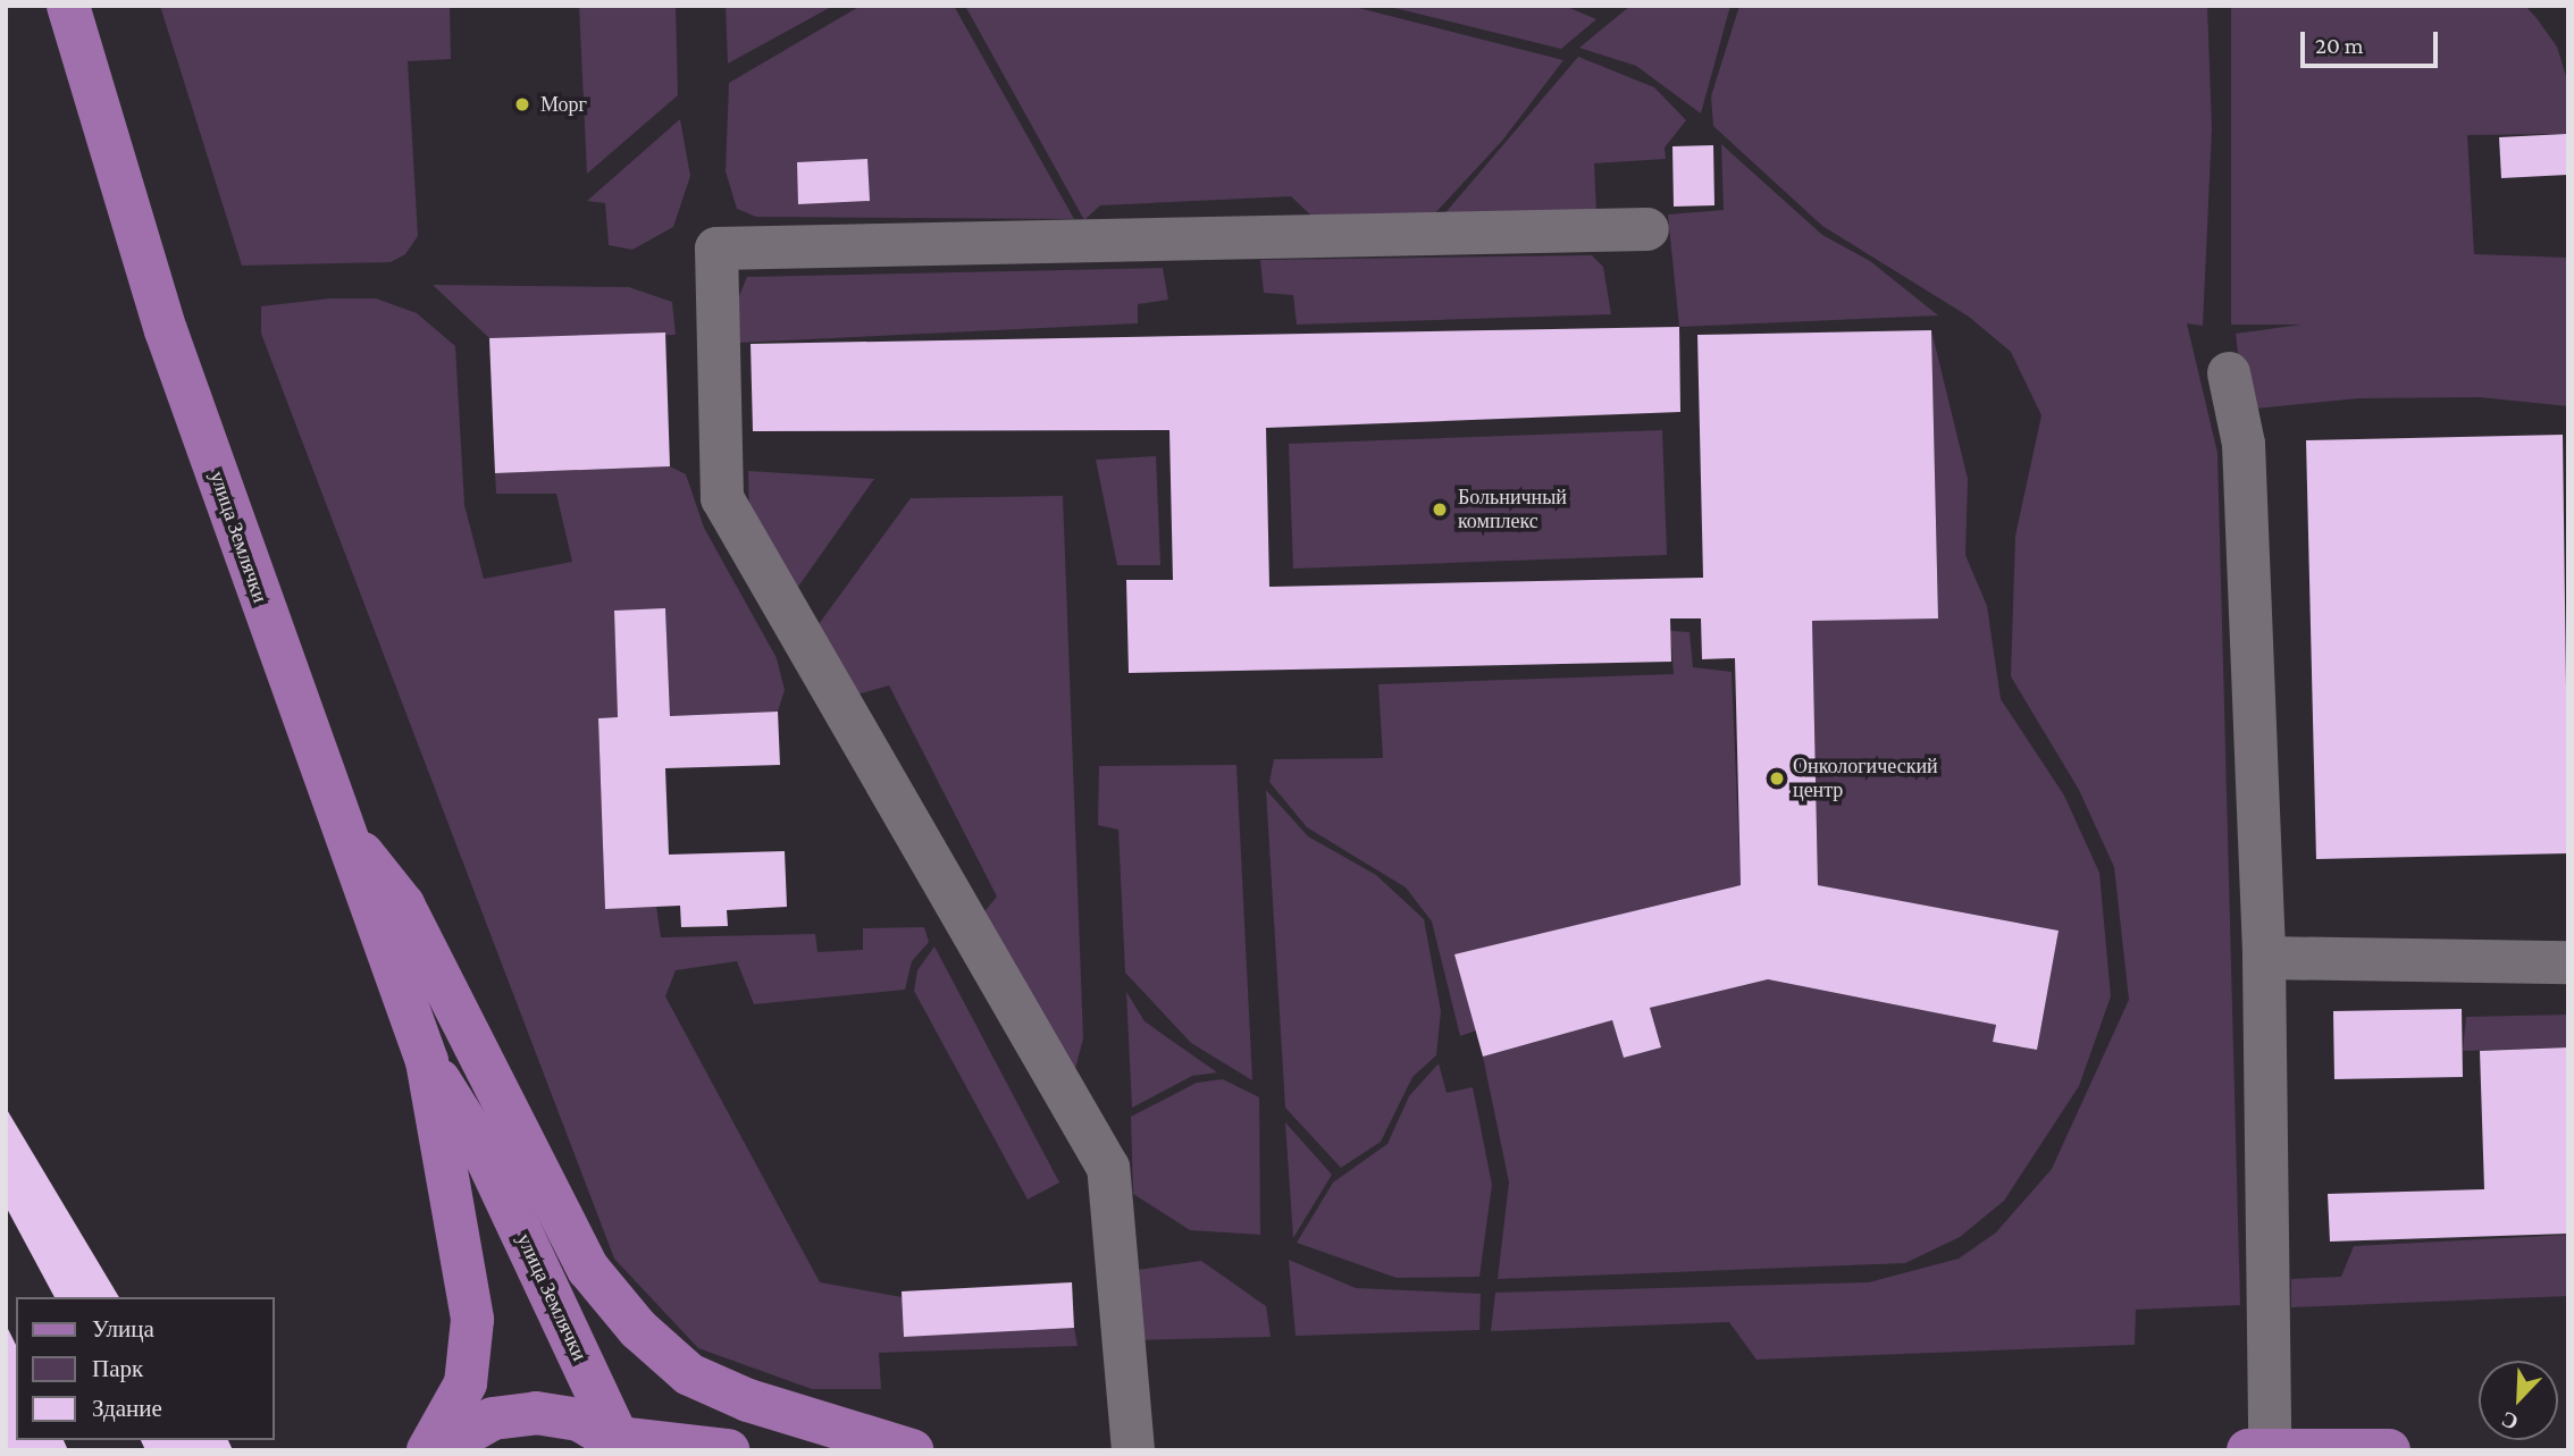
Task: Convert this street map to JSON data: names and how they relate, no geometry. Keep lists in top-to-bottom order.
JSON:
{
  "streets": {
    "main road": ["улица Землячки"]
  },
  "places": ["Морг", "Больничный комплекс", "Онкологический центр"],
  "legend": ["Улица", "Парк", "Здание"],
  "scale_bar": "20 m",
  "north": "bottom left"
}
